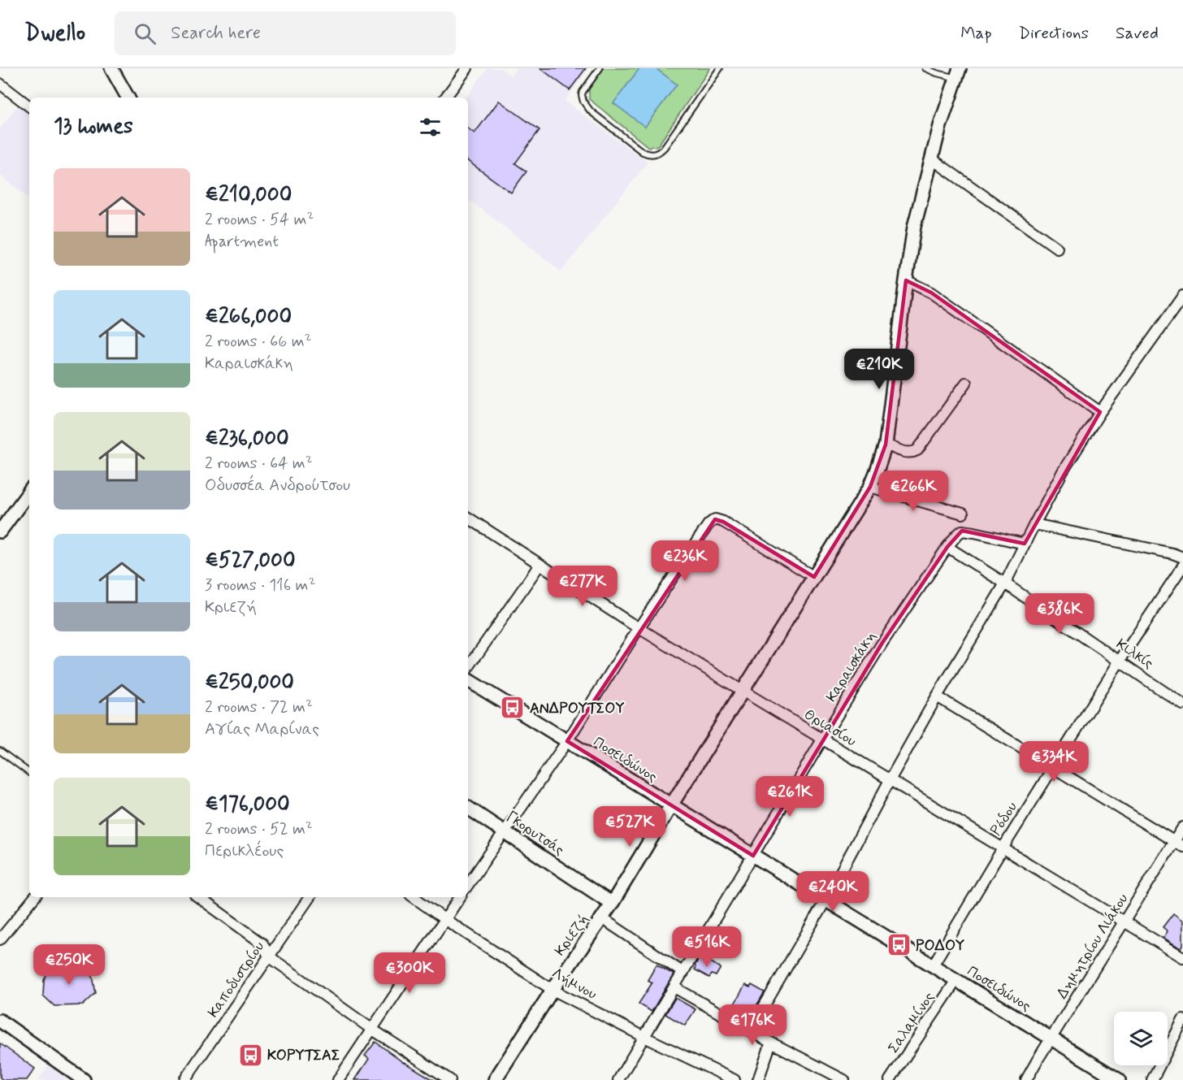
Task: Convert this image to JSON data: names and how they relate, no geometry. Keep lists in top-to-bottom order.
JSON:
{
  "streets": {
    "street": [
      "Κιλκίς",
      "Καραισκάκη",
      "Θριασίου",
      "Ποσειδώνος",
      "Ρόδου",
      "Γκορυτσάς",
      "Κριεζή",
      "Δημητρίου Λιάκου",
      "Καποδιστρίου",
      "Λήμνου",
      "Σαλαμίνος"
    ]
  },
  "crossings": [
    ["Κιλκίς", "Καραισκάκη"],
    ["Κιλκίς", "Ρόδου"],
    ["Καραισκάκη", "Θριασίου"],
    ["Καραισκάκη", "Ποσειδώνος"],
    ["Καραισκάκη", "Λήμνου"],
    ["Θριασίου", "Ρόδου"],
    ["Θριασίου", "Κριεζή"],
    ["Θριασίου", "Δημητρίου Λιάκου"],
    ["Ποσειδώνος", "Ρόδου"],
    ["Ποσειδώνος", "Κριεζή"],
    ["Ποσειδώνος", "Δημητρίου Λιάκου"],
    ["Ποσειδώνος", "Σαλαμίνος"],
    ["Γκορυτσάς", "Κριεζή"],
    ["Κριεζή", "Λήμνου"]
  ],
  "places": {
    "bus stop": ["ΑΝΔΡΟΥΤΣΟΥ", "ΡΟΔΟΥ", "ΚΟΡΥΤΣΑΣ"]
  },
  "page": {
    "header": "Dwello",
    "search": "Search here",
    "nav": ["Map", "Directions", "Saved"],
    "heading": "13 homes",
    "list": [
      {
        "name": "€210,000",
        "note": "2 rooms · 54 m² · Apartment"
      },
      {
        "name": "€266,000",
        "note": "2 rooms · 66 m² · Καραισκάκη"
      },
      {
        "name": "€236,000",
        "note": "2 rooms · 64 m² · Οδυσσέα Ανδρούτσου"
      },
      {
        "name": "€527,000",
        "note": "3 rooms · 116 m² · Κριεζή"
      },
      {
        "name": "€250,000",
        "note": "2 rooms · 72 m² · Αγίας Μαρίνας"
      },
      {
        "name": "€176,000",
        "note": "2 rooms · 52 m² · Περικλέους"
      }
    ],
    "price": [
      "€210K",
      "€266K",
      "€236K",
      "€277K",
      "€386K",
      "€334K",
      "€261K",
      "€527K",
      "€240K",
      "€516K",
      "€250K",
      "€300K",
      "€176K"
    ]
  }
}
